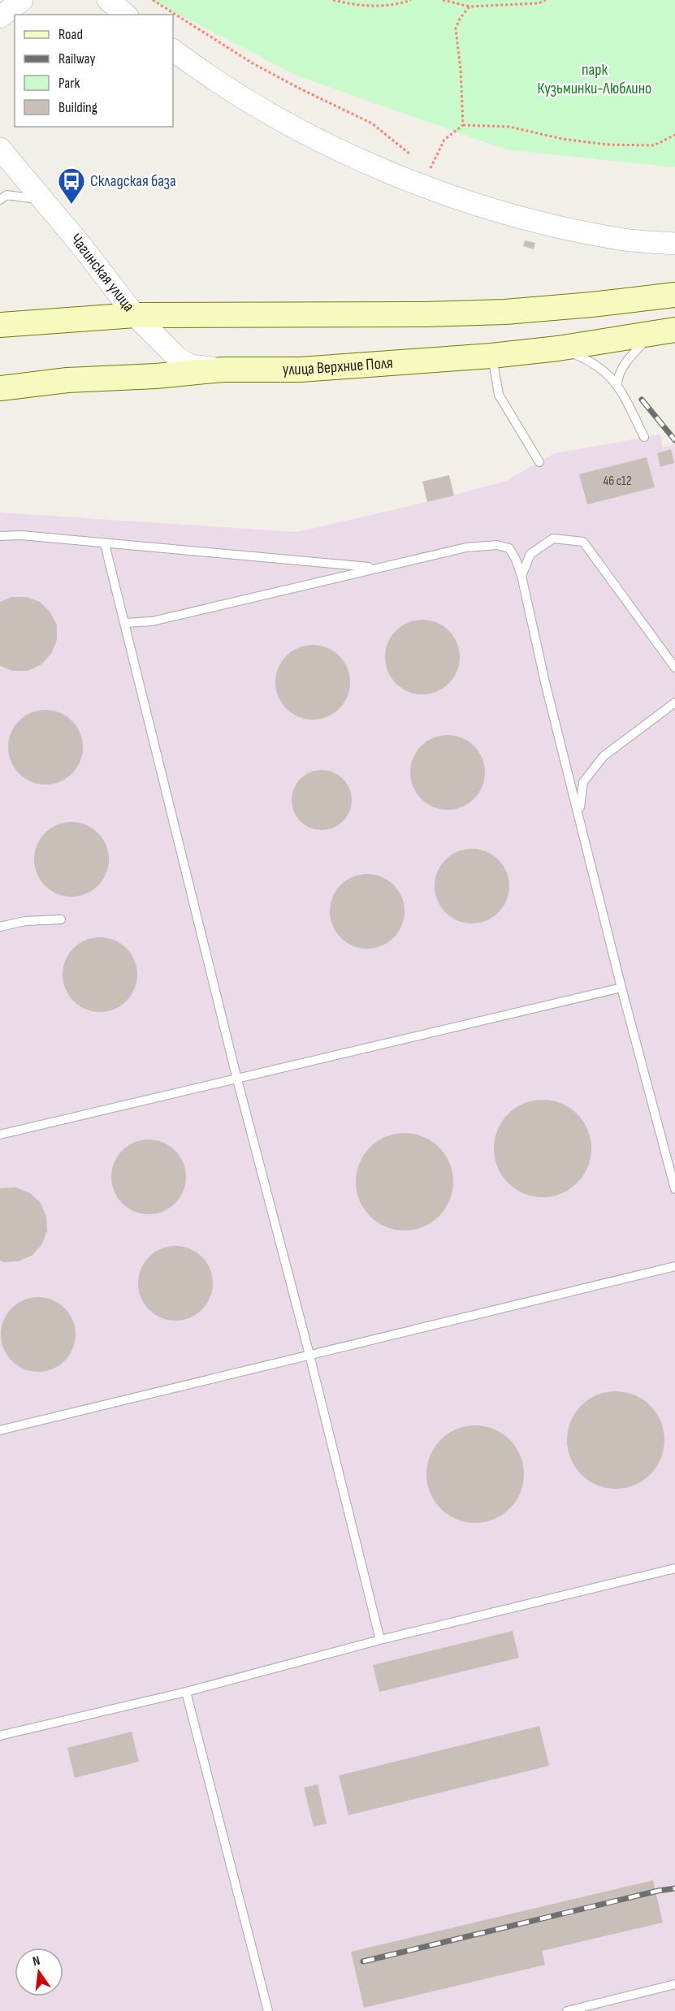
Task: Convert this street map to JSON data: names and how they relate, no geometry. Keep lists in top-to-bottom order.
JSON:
{
  "streets": {
    "main road": ["улица Верхние Поля"],
    "street": ["Чагинская улица"]
  },
  "crossings": [
    ["Чагинская улица", "улица Верхние Поля"]
  ],
  "parks": ["парк Кузьминки-Люблино"],
  "places": {
    "bus stop": ["Складская база"]
  },
  "house_numbers": ["46 с12"],
  "legend": [
    "Road",
    "Railway",
    "Park",
    "Building"
  ],
  "north": "top"
}
